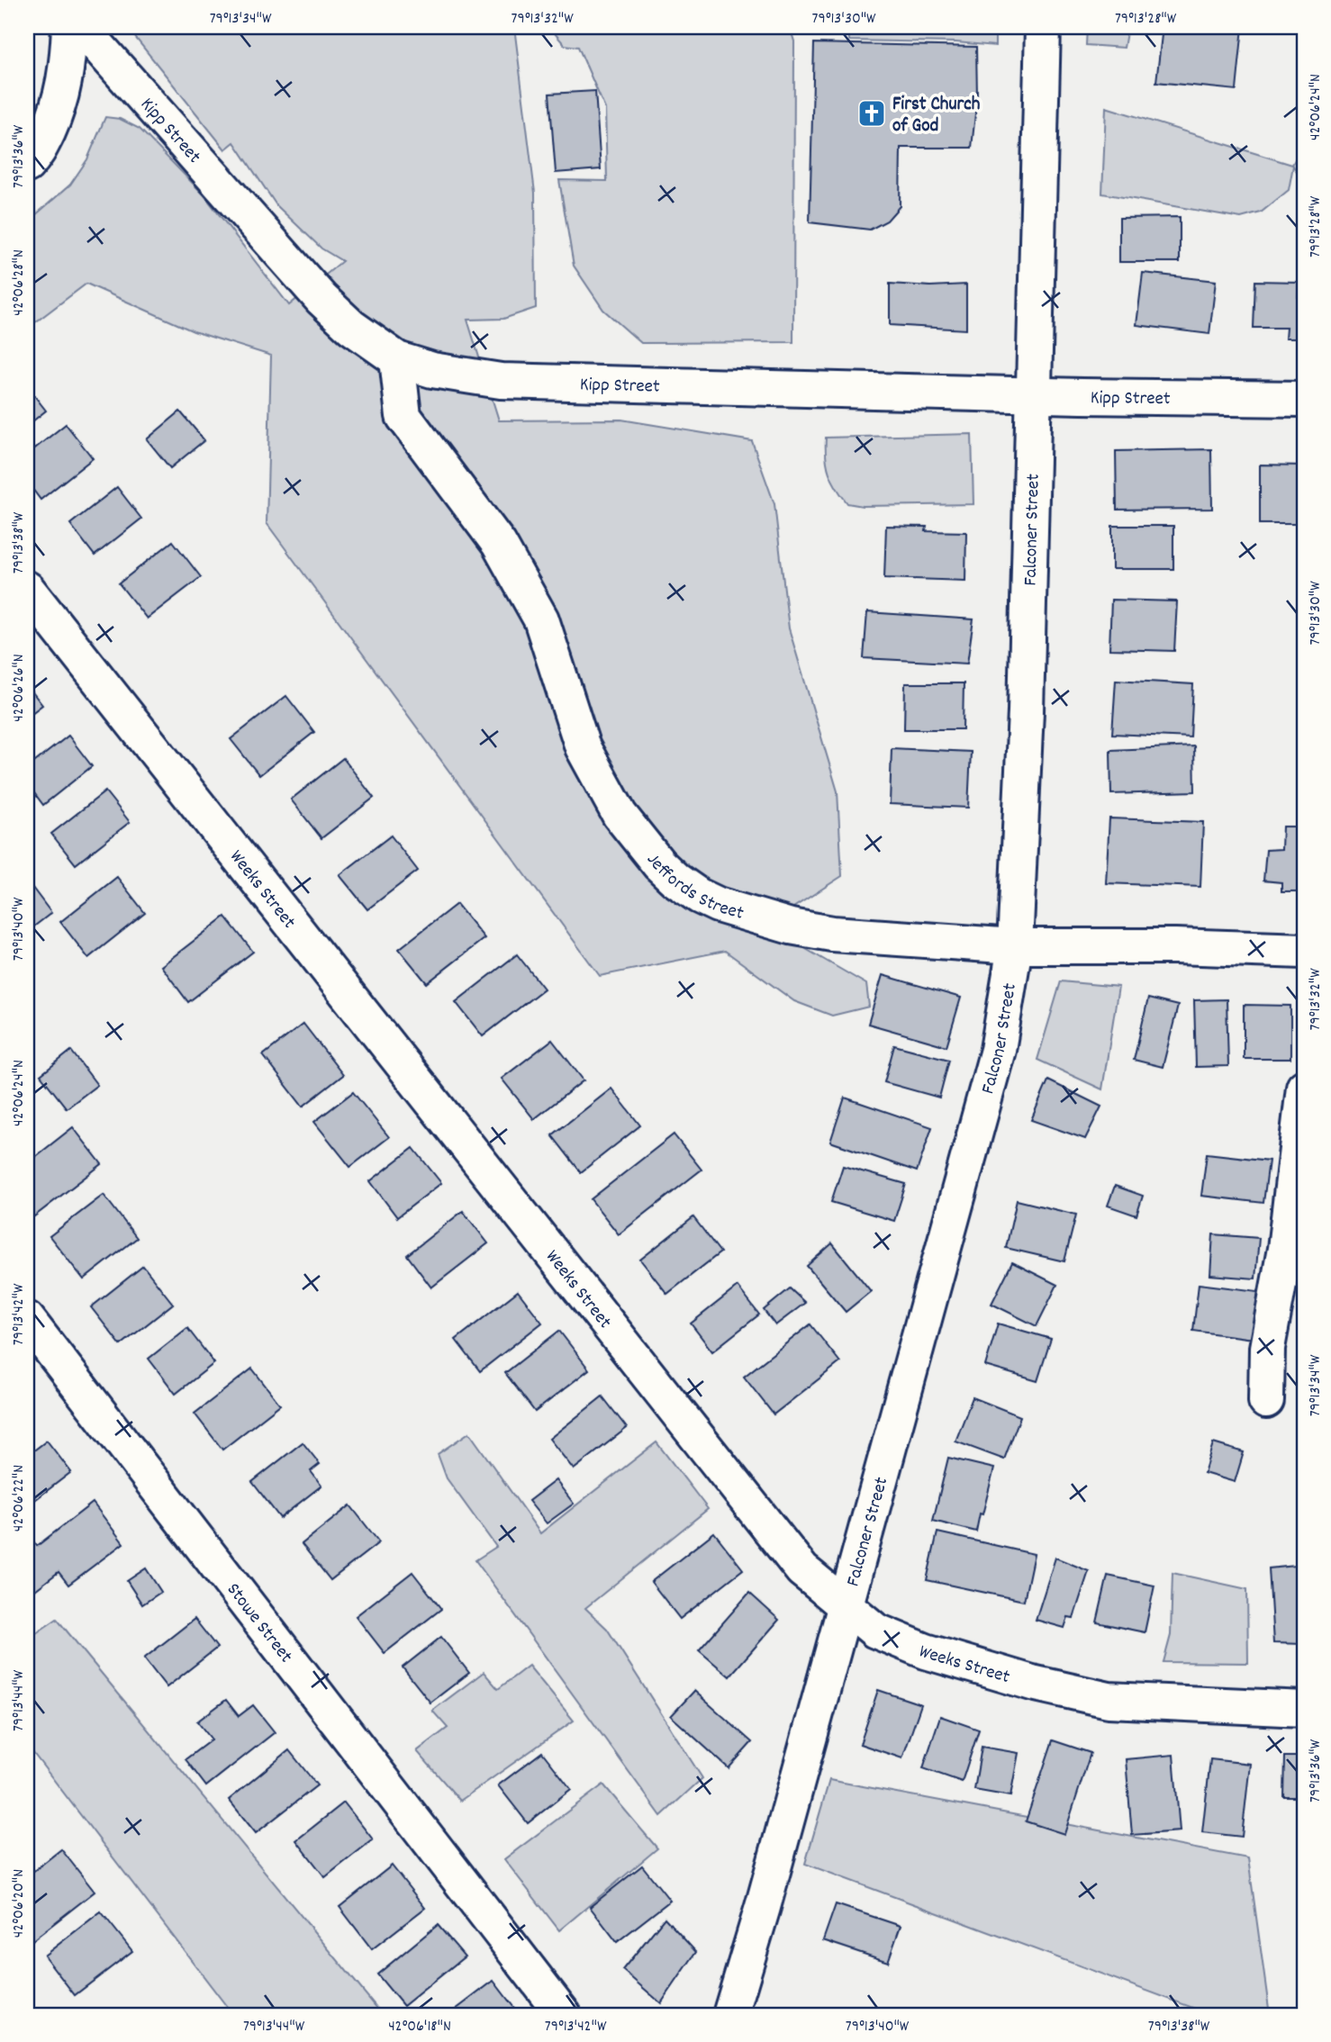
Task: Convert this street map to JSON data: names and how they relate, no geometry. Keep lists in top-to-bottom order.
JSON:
{
  "streets": {
    "street": [
      "Kipp Street",
      "Falconer Street",
      "Jeffords Street",
      "Weeks Street",
      "Stowe Street"
    ]
  },
  "crossings": [
    ["Kipp Street", "Falconer Street"],
    ["Kipp Street", "Jeffords Street"],
    ["Falconer Street", "Jeffords Street"],
    ["Falconer Street", "Weeks Street"]
  ],
  "places": {
    "church": ["First Church of God"]
  },
  "coordinates": [
    "79°13'34\"W",
    "79°13'32\"W",
    "79°13'30\"W",
    "79°13'28\"W",
    "42°06'24\"N",
    "79°13'36\"W",
    "42°06'28\"N",
    "79°13'38\"W",
    "42°06'26\"N",
    "79°13'40\"W",
    "79°13'42\"W",
    "42°06'22\"N",
    "79°13'44\"W",
    "42°06'20\"N",
    "42°06'18\"N"
  ]
}
